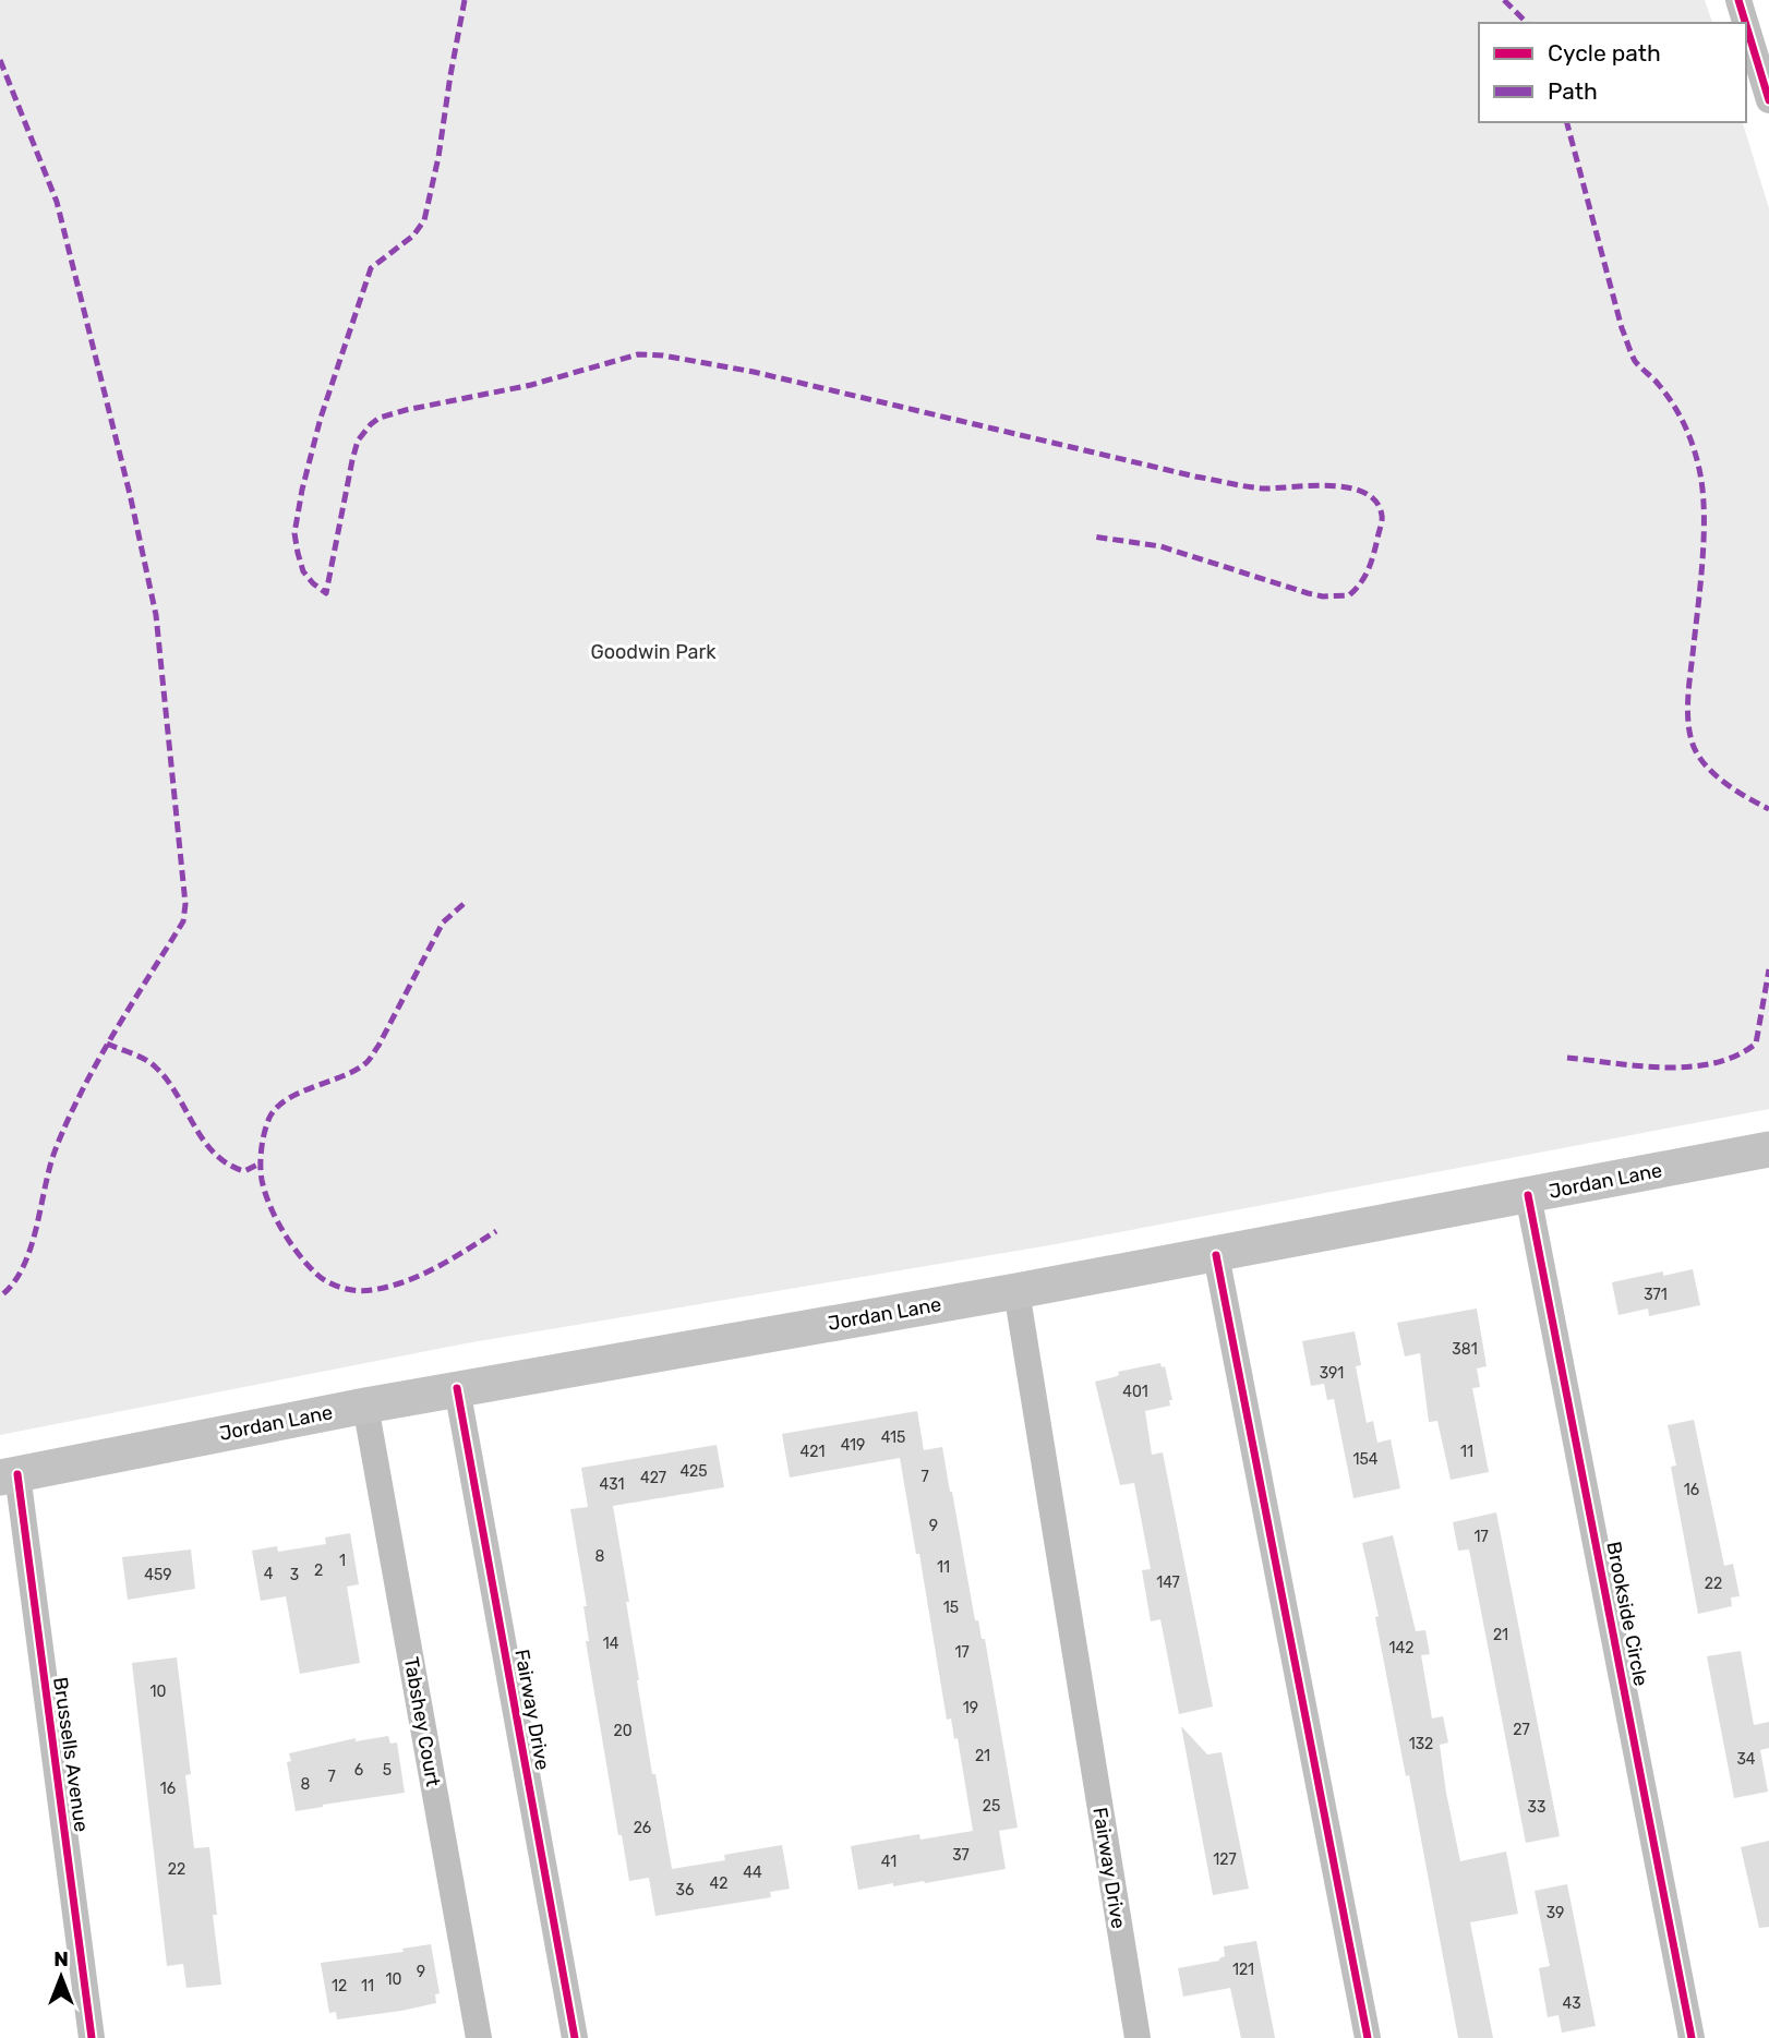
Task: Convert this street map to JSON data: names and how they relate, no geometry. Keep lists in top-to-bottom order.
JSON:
{
  "streets": {
    "main road": ["Jordan Lane"],
    "street": [
      "Brookside Circle",
      "Fairway Drive",
      "Tabshey Court",
      "Brussells Avenue"
    ]
  },
  "crossings": [
    ["Jordan Lane", "Brookside Circle"],
    ["Jordan Lane", "Fairway Drive"],
    ["Jordan Lane", "Tabshey Court"],
    ["Jordan Lane", "Brussells Avenue"]
  ],
  "parks": ["Goodwin Park"],
  "house_numbers": [
    "371",
    "381",
    "391",
    "401",
    "415",
    "419",
    "421",
    "11",
    "154",
    "425",
    "7",
    "427",
    "431",
    "16",
    "9",
    "17",
    "8",
    "1",
    "11",
    "2",
    "4",
    "459",
    "3",
    "147",
    "22",
    "15",
    "21",
    "14",
    "142",
    "17",
    "10",
    "19",
    "27",
    "20",
    "132",
    "21",
    "34",
    "6",
    "5",
    "7",
    "8",
    "16",
    "25",
    "33",
    "26",
    "37",
    "127",
    "41",
    "22",
    "44",
    "42",
    "36",
    "39",
    "121",
    "9",
    "10",
    "12",
    "11",
    "43"
  ],
  "legend": ["Cycle path", "Path"],
  "north": "top"
}
